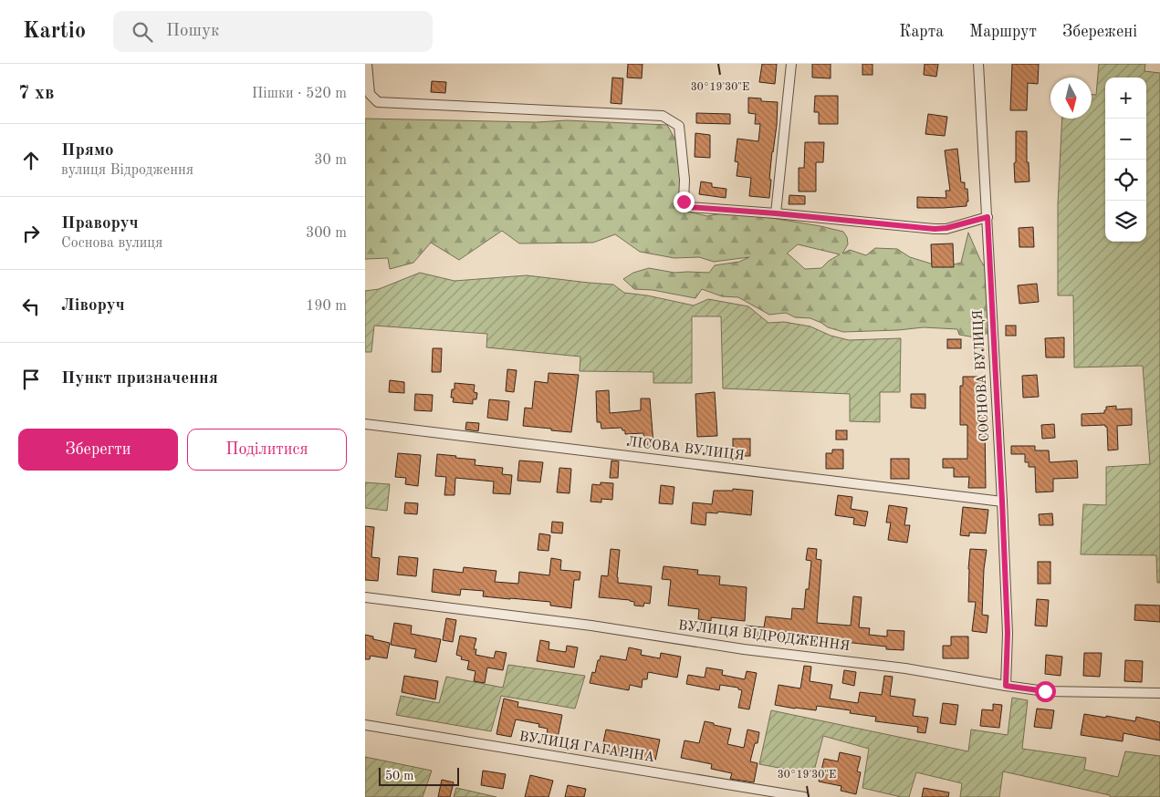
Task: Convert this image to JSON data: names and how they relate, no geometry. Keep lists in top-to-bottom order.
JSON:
{
  "streets": {
    "street": [
      "СОСНОВА ВУЛИЦЯ",
      "ЛІСОВА ВУЛИЦЯ",
      "ВУЛИЦЯ ВІДРОДЖЕННЯ",
      "ВУЛИЦЯ ГАГАРІНА"
    ]
  },
  "crossings": [
    ["СОСНОВА ВУЛИЦЯ", "ЛІСОВА ВУЛИЦЯ"],
    ["СОСНОВА ВУЛИЦЯ", "ВУЛИЦЯ ВІДРОДЖЕННЯ"]
  ],
  "scale_bar": "50 m",
  "north": "bottom",
  "page": {
    "header": "Kartio",
    "search": "Пошук",
    "nav": ["Карта", "Маршрут", "Збережені"],
    "heading": ["7 хв", "Пішки · 520 m"],
    "map_buttons": ["+", "−"],
    "list": [
      ["Прямо", "вулиця Відродження", "30 m"],
      ["Праворуч", "Соснова вулиця", "300 m"],
      ["Ліворуч", "190 m"],
      "Пункт призначення"
    ],
    "buttons": ["Зберегти", "Поділитися"],
    "scale": "50 m"
  },
  "coordinates": ["30°19'30\"E"]
}
